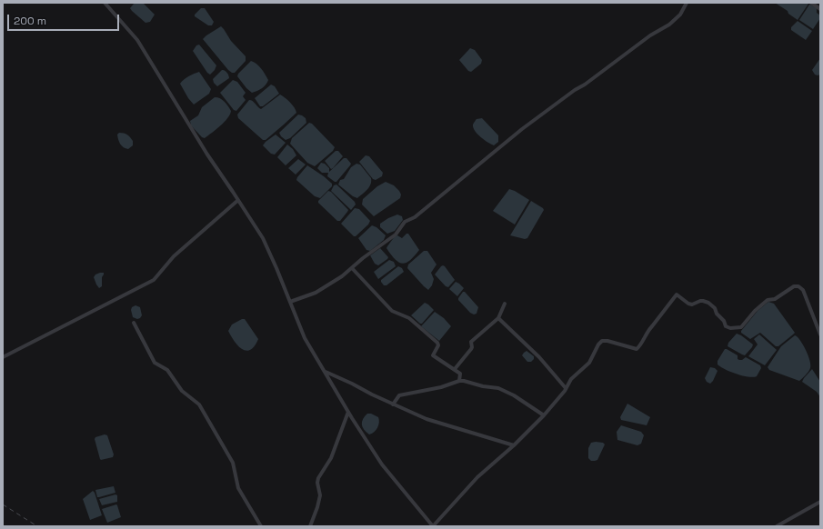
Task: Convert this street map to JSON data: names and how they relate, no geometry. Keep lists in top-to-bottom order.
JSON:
{
  "scale_bar": "200 m"
}
